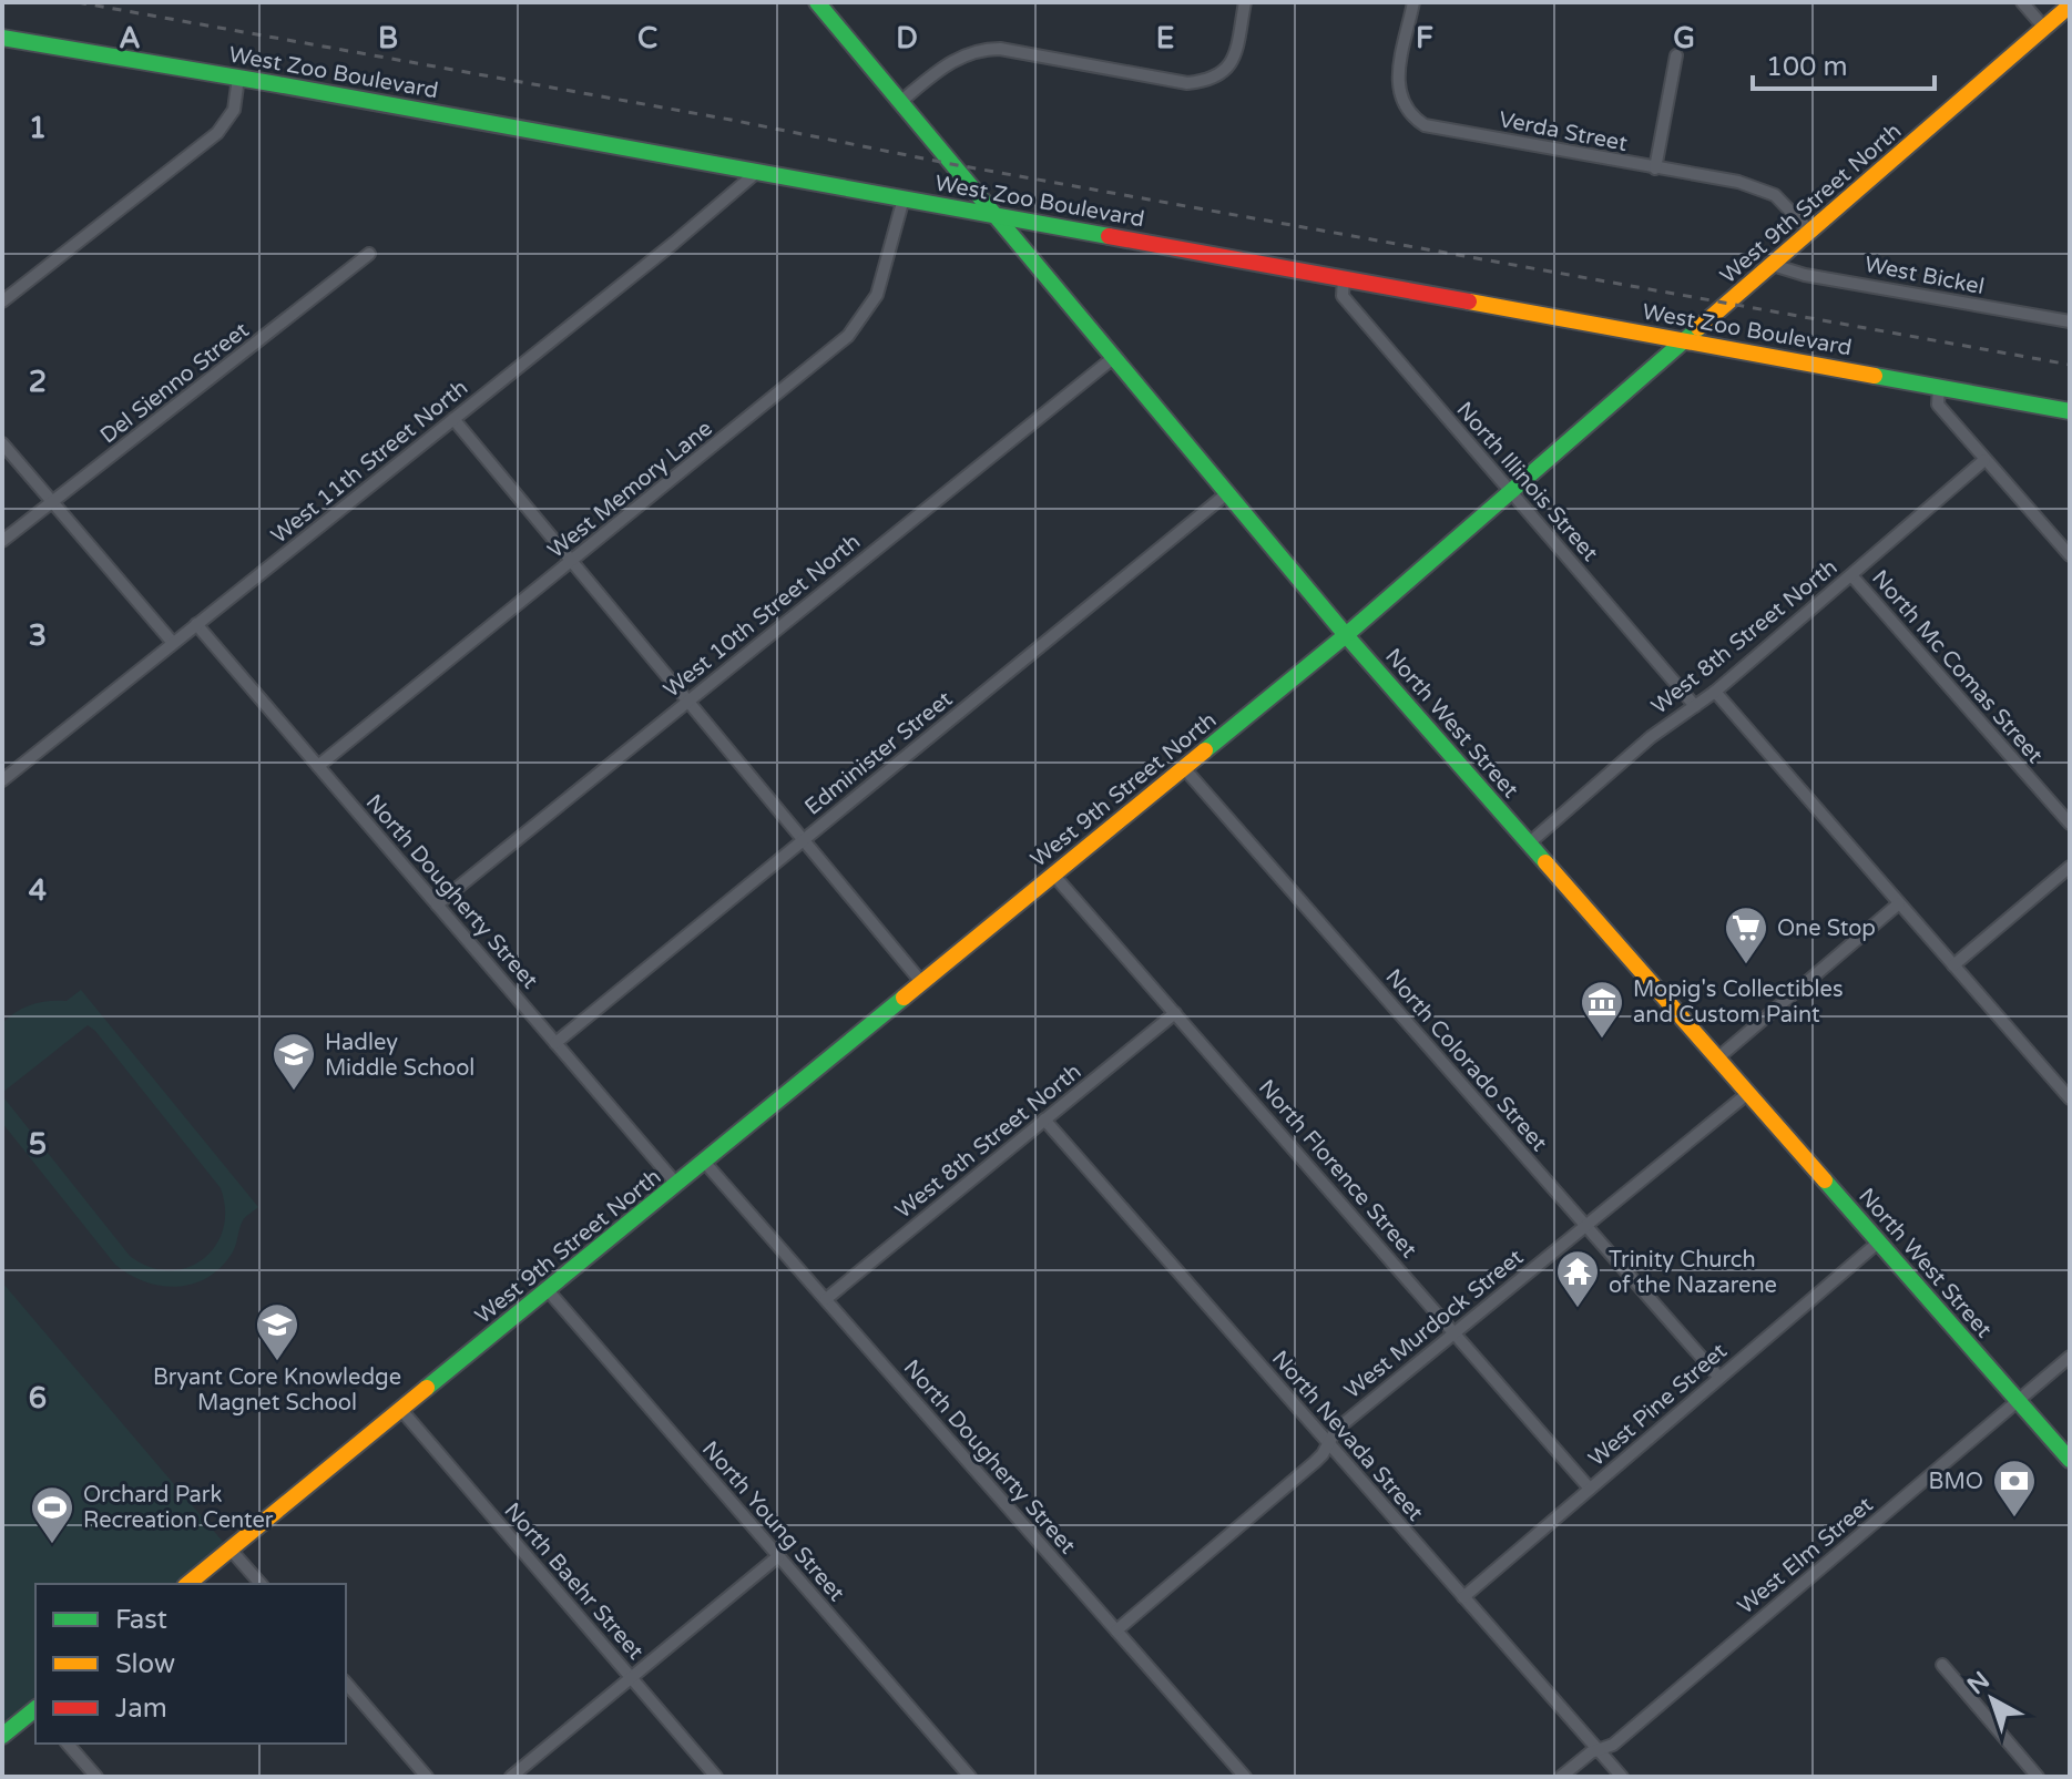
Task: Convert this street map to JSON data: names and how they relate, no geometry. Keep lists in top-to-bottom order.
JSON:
{
  "streets": {
    "main road": ["West Zoo Boulevard", "West 9th Street North", "North West Street"],
    "street": [
      "Verda Street",
      "West Bickel",
      "Del Sienno Street",
      "West 11th Street North",
      "North Illinois Street",
      "West Memory Lane",
      "West 10th Street North",
      "West 8th Street North",
      "North Mc Comas Street",
      "Edminister Street",
      "North Dougherty Street",
      "North Colorado Street",
      "North Florence Street",
      "West Murdock Street",
      "West Pine Street",
      "North Nevada Street",
      "North Young Street",
      "West Elm Street",
      "North Baehr Street"
    ]
  },
  "crossings": [
    ["West Zoo Boulevard", "West 9th Street North"],
    ["West Zoo Boulevard", "West 11th Street North"],
    ["West Zoo Boulevard", "North Illinois Street"],
    ["West Zoo Boulevard", "West Memory Lane"],
    ["West Zoo Boulevard", "North West Street"],
    ["Verda Street", "West 9th Street North"],
    ["West 9th Street North", "West Bickel"],
    ["West 9th Street North", "North Illinois Street"],
    ["West 9th Street North", "North West Street"],
    ["West 9th Street North", "North Dougherty Street"],
    ["West 9th Street North", "North Colorado Street"],
    ["West 9th Street North", "North Florence Street"],
    ["West 9th Street North", "North Young Street"],
    ["West 9th Street North", "North Baehr Street"],
    ["West 11th Street North", "North Dougherty Street"],
    ["North Illinois Street", "West 8th Street North"],
    ["West Memory Lane", "North Dougherty Street"],
    ["West 10th Street North", "North West Street"],
    ["West 10th Street North", "North Dougherty Street"],
    ["West 8th Street North", "North Mc Comas Street"],
    ["West 8th Street North", "North West Street"],
    ["West 8th Street North", "North Dougherty Street"],
    ["West 8th Street North", "North Florence Street"],
    ["West 8th Street North", "North Nevada Street"],
    ["North West Street", "Edminister Street"],
    ["North West Street", "West Murdock Street"],
    ["North West Street", "West Pine Street"],
    ["North West Street", "West Elm Street"],
    ["Edminister Street", "North Dougherty Street"],
    ["North Dougherty Street", "West Murdock Street"],
    ["North Colorado Street", "West Murdock Street"],
    ["North Colorado Street", "West Pine Street"],
    ["North Florence Street", "West Murdock Street"],
    ["North Florence Street", "West Pine Street"],
    ["West Murdock Street", "North Nevada Street"],
    ["West Pine Street", "North Nevada Street"],
    ["North Nevada Street", "West Elm Street"]
  ],
  "places": {
    "supermarket": ["One Stop"],
    "museum": ["Mopig's Collectibles and Custom Paint"],
    "school or university": ["Hadley Middle School", "Bryant Core Knowledge Magnet School"],
    "temple": ["Trinity Church of the Nazarene"],
    "bank": ["BMO"],
    "sports": ["Orchard Park Recreation Center"]
  },
  "legend": ["Fast", "Slow", "Jam"],
  "scale_bar": "100 m",
  "north": "top left",
  "grid": {
    "columns": [
      "A",
      "B",
      "C",
      "D",
      "E",
      "F",
      "G"
    ],
    "rows": [
      "1",
      "2",
      "3",
      "4",
      "5",
      "6"
    ]
  }
}
